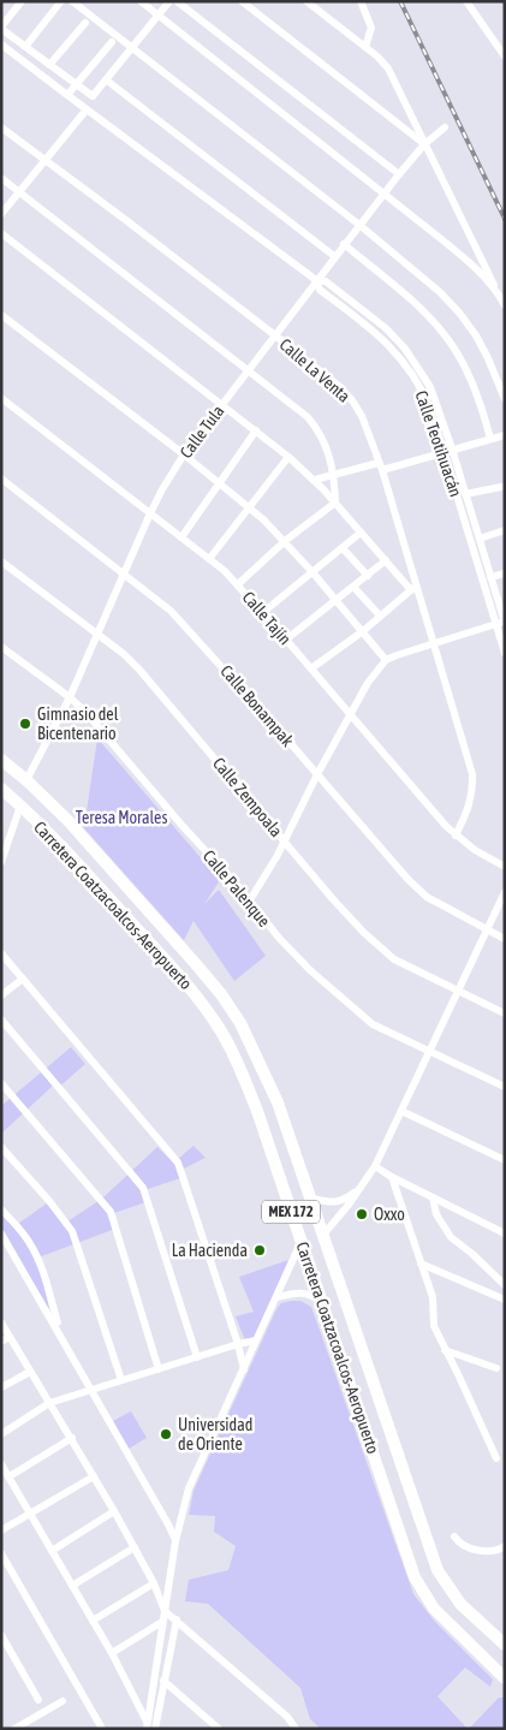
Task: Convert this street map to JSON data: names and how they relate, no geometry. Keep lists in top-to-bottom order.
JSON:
{
  "streets": {
    "main road": ["Carretera Coatzacoalcos-Aeropuerto", "MEX 172"],
    "street": [
      "Calle La Venta",
      "Calle Tula",
      "Calle Teotihuacán",
      "Calle Tajín",
      "Calle Bonampak",
      "Calle Zempoala",
      "Calle Palenque"
    ]
  },
  "crossings": [
    ["Calle La Venta", "Calle Tula"],
    ["Calle La Venta", "Calle Tajín"],
    ["Calle Tula", "Calle Teotihuacán"],
    ["Calle Tula", "Calle Tajín"],
    ["Calle Tula", "Calle Bonampak"],
    ["Calle Tula", "Calle Zempoala"],
    ["Calle Tula", "Calle Palenque"],
    ["Calle Tula", "Carretera Coatzacoalcos-Aeropuerto"]
  ],
  "parks": ["Teresa Morales"],
  "places": [
    "Gimnasio del Bicentenario",
    "Oxxo",
    "La Hacienda",
    "Universidad de Oriente"
  ]
}
